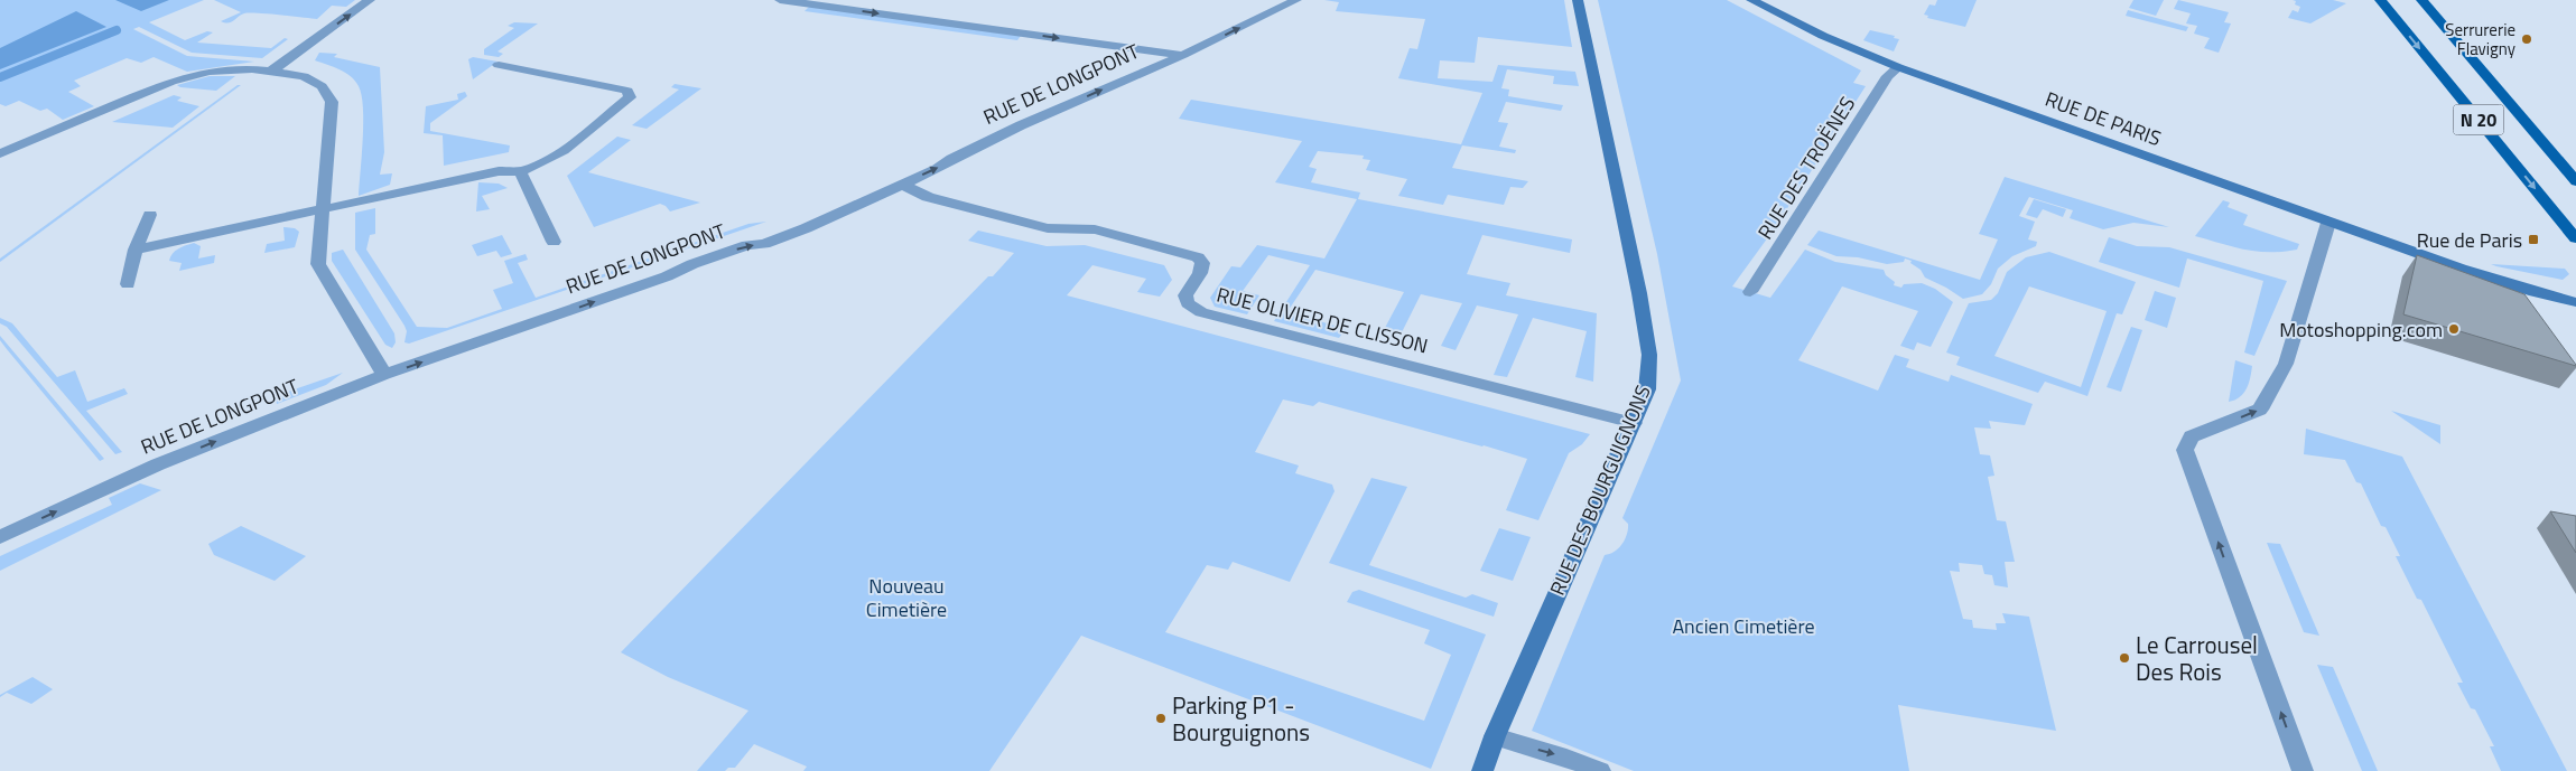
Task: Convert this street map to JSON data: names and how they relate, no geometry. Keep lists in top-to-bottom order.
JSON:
{
  "streets": {
    "main road": ["N 20"],
    "street": [
      "RUE DE LONGPONT",
      "RUE DE PARIS",
      "RUE DES TROËNES",
      "RUE OLIVIER DE CLISSON",
      "RUE DES BOURGUIGNONS"
    ]
  },
  "crossings": [
    ["RUE DE LONGPONT", "RUE OLIVIER DE CLISSON"],
    ["RUE DE PARIS", "RUE DES TROËNES"],
    ["RUE OLIVIER DE CLISSON", "RUE DES BOURGUIGNONS"]
  ],
  "one_way": ["RUE DE LONGPONT"],
  "parks": ["Nouveau Cimetière", "Ancien Cimetière"],
  "places": {
    "other": [
      "Serrurerie Flavigny",
      "Motoshopping.com",
      "Le Carrousel Des Rois",
      "Parking P1 - Bourguignons"
    ],
    "transit": ["Rue de Paris"]
  }
}
